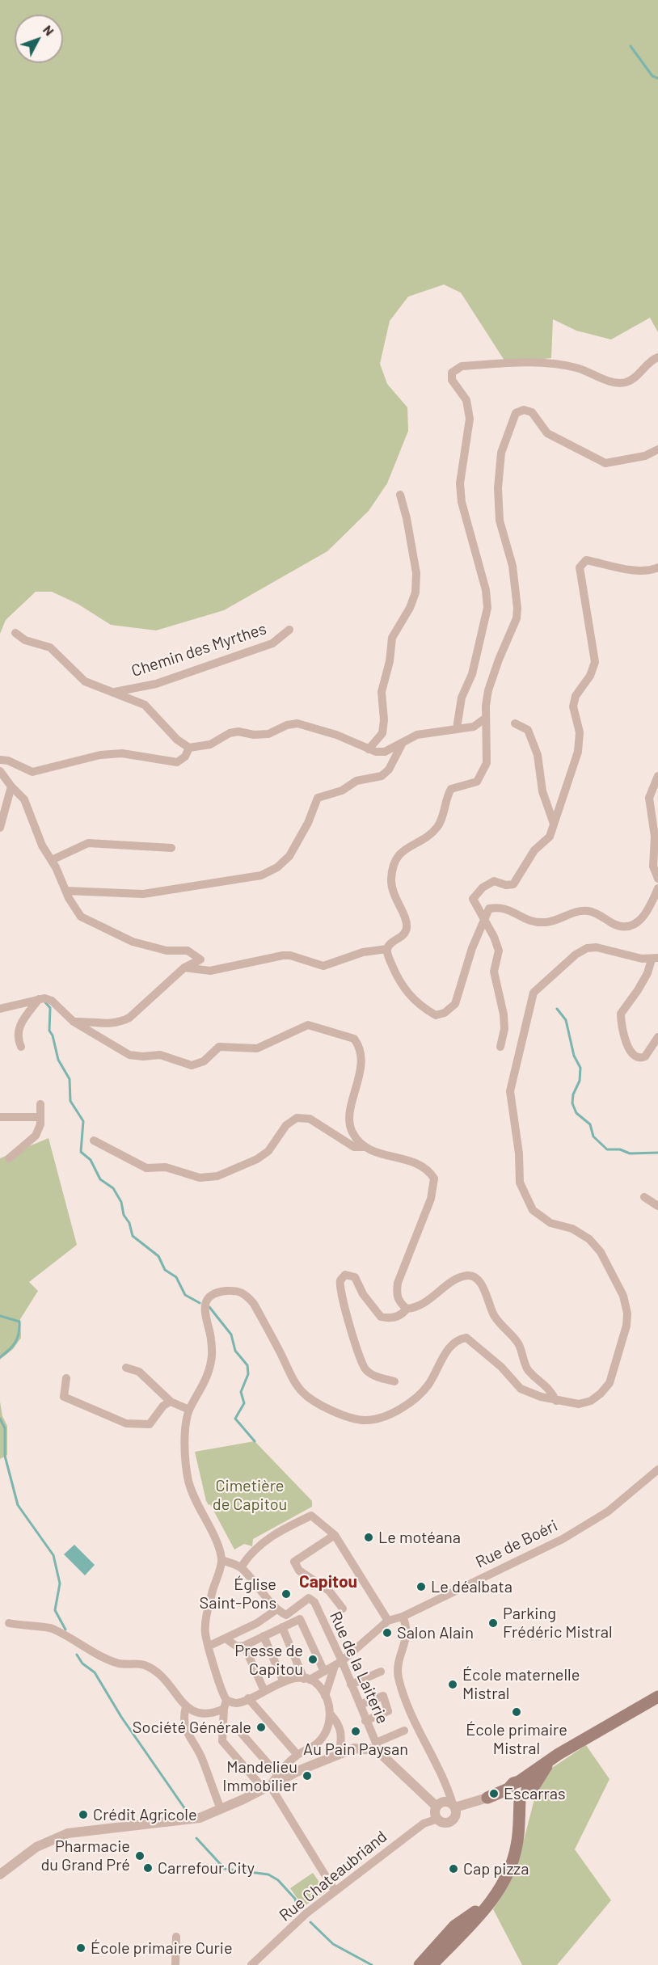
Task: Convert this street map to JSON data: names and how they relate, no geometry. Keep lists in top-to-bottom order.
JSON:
{
  "streets": {
    "street": [
      "Chemin des Myrthes",
      "Rue de Boéri",
      "Rue de la Laiterie",
      "Rue Chateaubriand"
    ]
  },
  "crossings": [
    ["Rue de Boéri", "Rue de la Laiterie"]
  ],
  "districts": ["Capitou"],
  "parks": ["Cimetière de Capitou"],
  "places": [
    "Le motéana",
    "Le déalbata",
    "Église Saint-Pons",
    "Parking Frédéric Mistral",
    "Salon Alain",
    "Presse de Capitou",
    "École maternelle Mistral",
    "École primaire Mistral",
    "Société Générale",
    "Au Pain Paysan",
    "Mandelieu Immobilier",
    "Escarras",
    "Crédit Agricole",
    "Pharmacie du Grand Pré",
    "Carrefour City",
    "Cap pizza",
    "École primaire Curie"
  ],
  "north": "top right"
}
